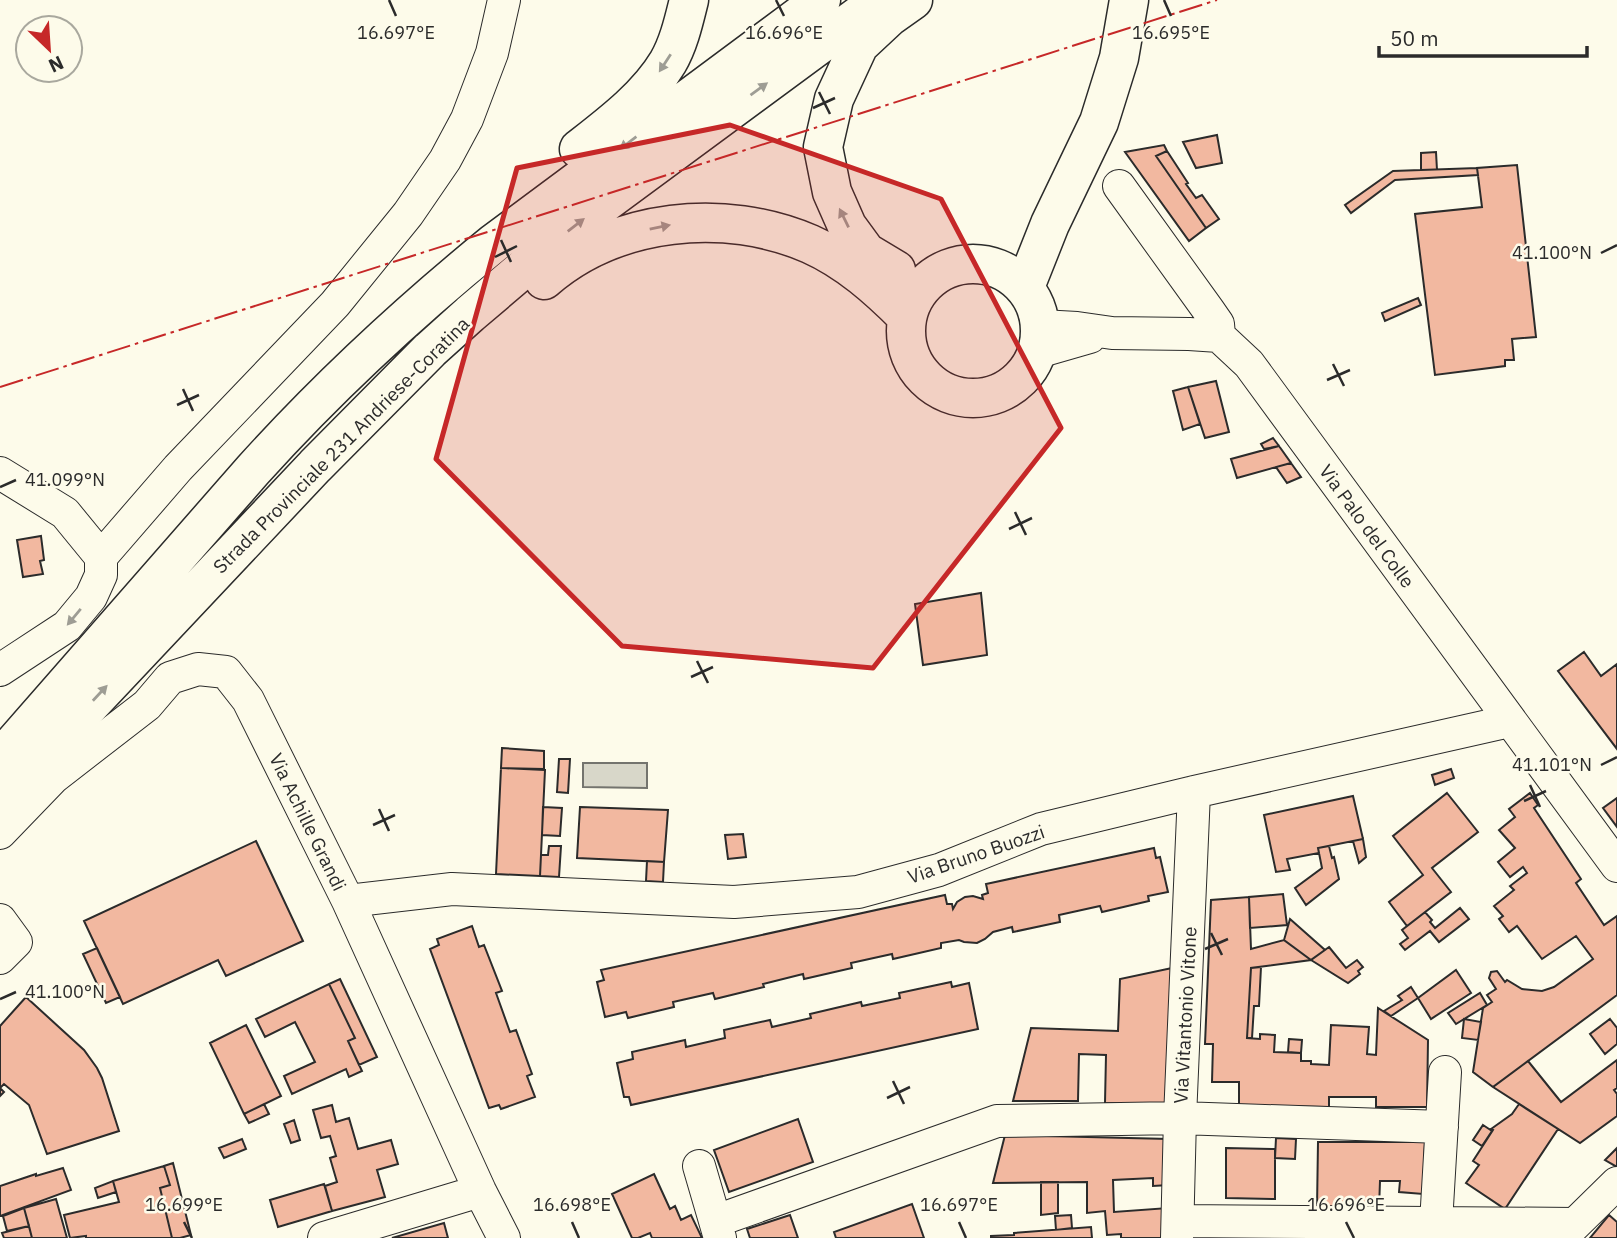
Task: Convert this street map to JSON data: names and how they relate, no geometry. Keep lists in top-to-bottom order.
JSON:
{
  "streets": {
    "main road": ["Strada Provinciale 231 Andriese-Coratina"],
    "street": [
      "Via Palo del Colle",
      "Via Achille Grandi",
      "Via Bruno Buozzi",
      "Via Vitantonio Vitone"
    ]
  },
  "crossings": [
    ["Via Palo del Colle", "Via Bruno Buozzi"],
    ["Via Achille Grandi", "Via Bruno Buozzi"],
    ["Via Bruno Buozzi", "Via Vitantonio Vitone"]
  ],
  "scale_bar": "50 m",
  "north": "bottom right",
  "coordinates": [
    "16.697°E",
    "16.696°E",
    "16.695°E",
    "41.100°N",
    "41.099°N",
    "41.101°N",
    "16.699°E",
    "16.698°E"
  ]
}
